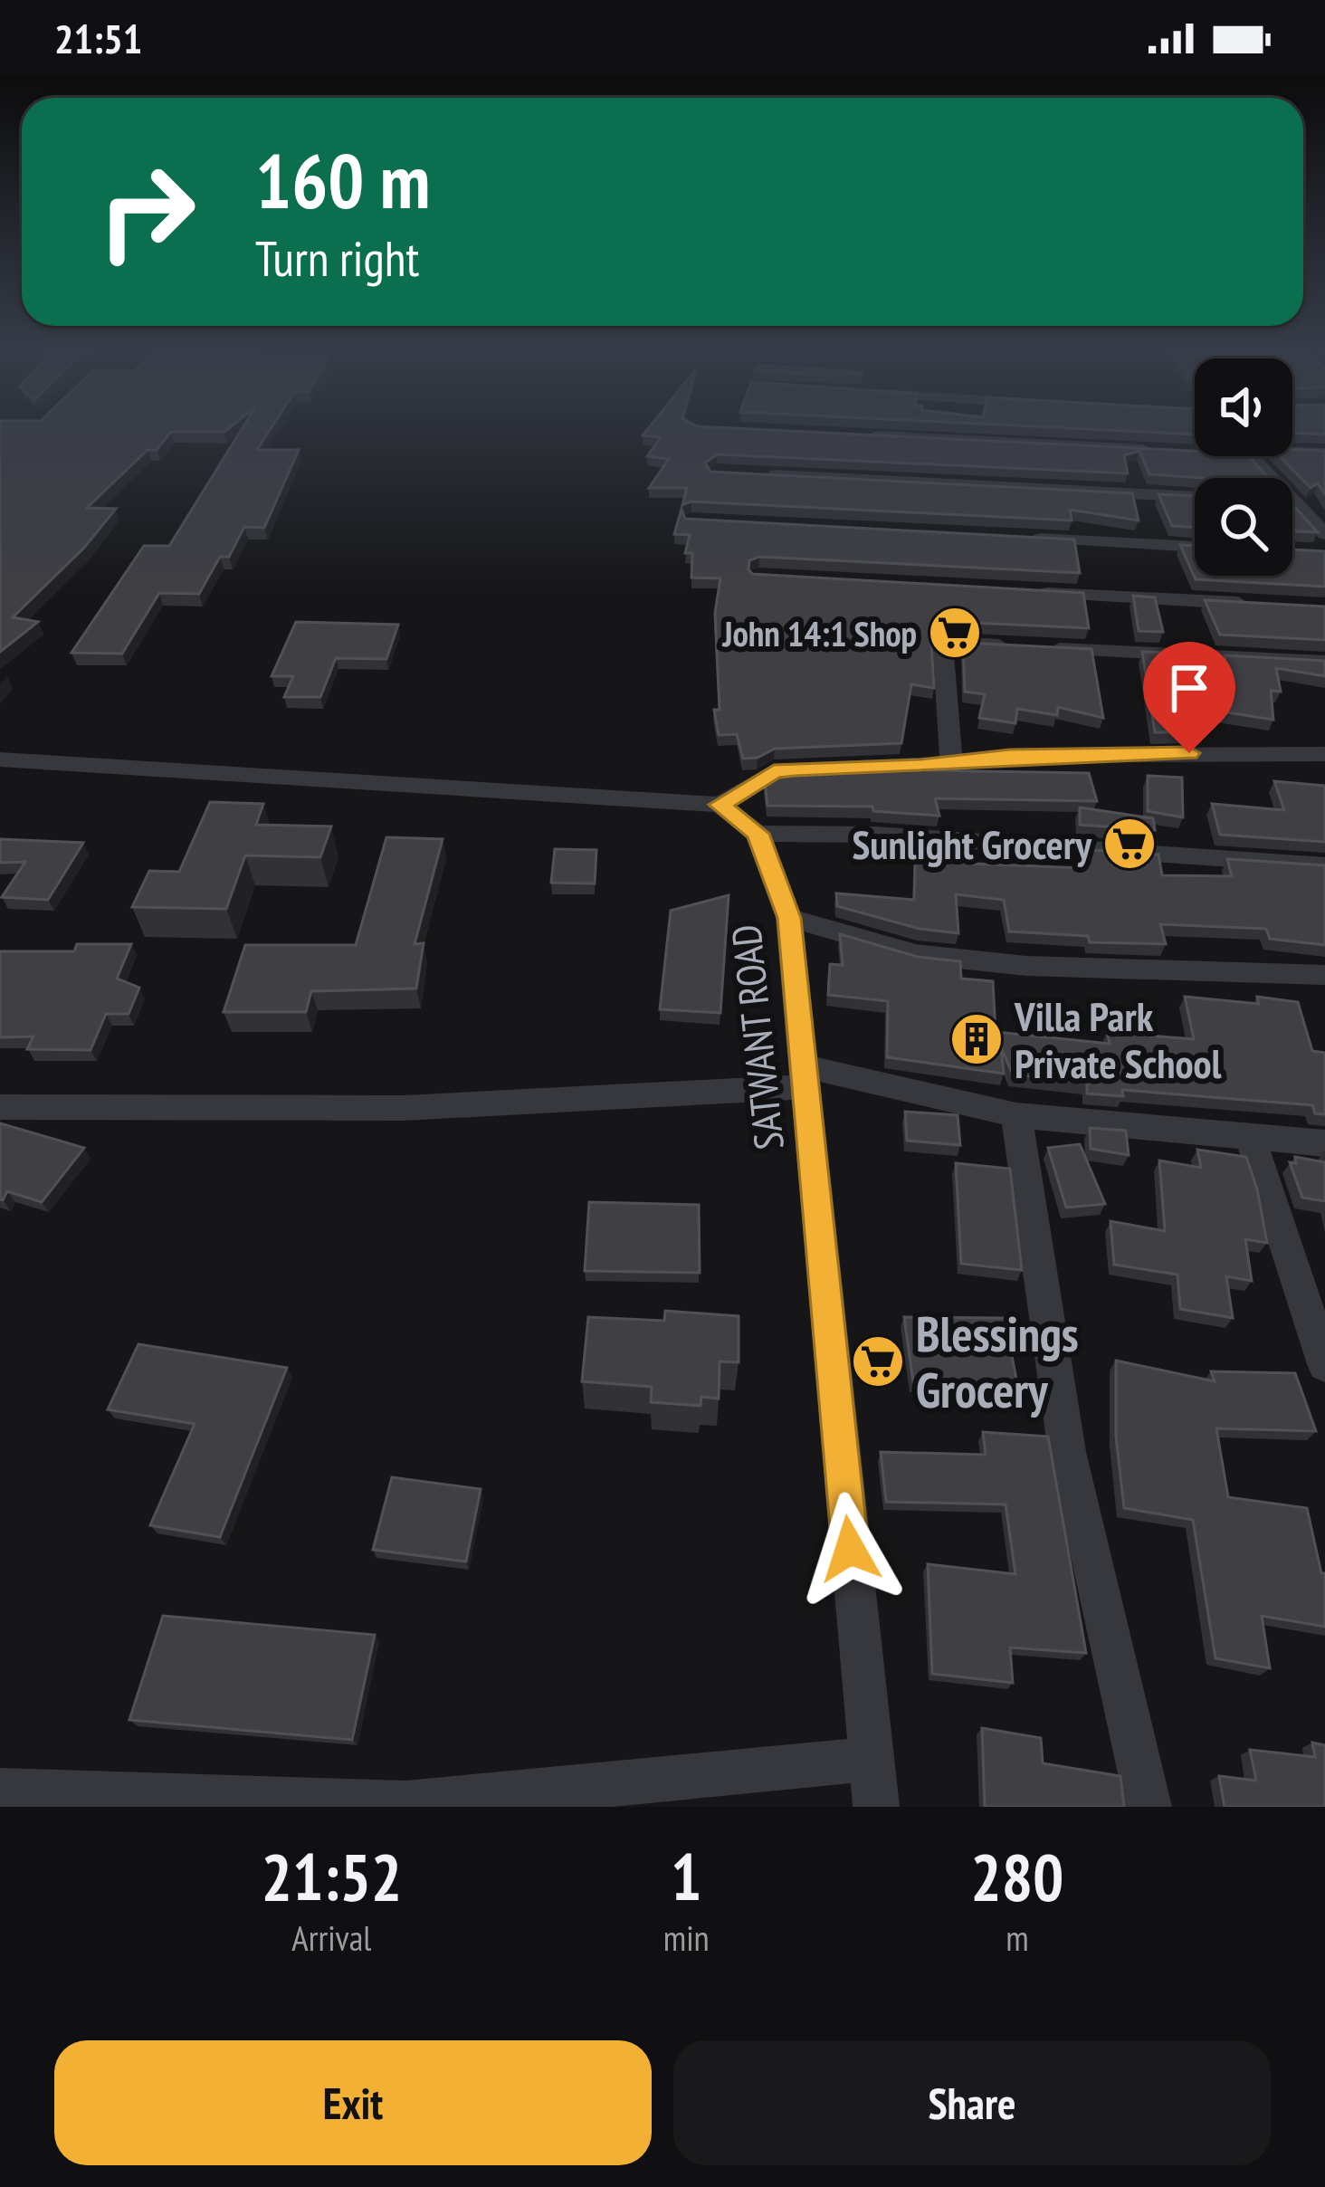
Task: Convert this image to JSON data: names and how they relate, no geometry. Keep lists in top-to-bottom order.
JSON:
{
  "streets": {
    "street": ["SATWANT ROAD"]
  },
  "places": {
    "supermarket": ["John 14:1 Shop", "Sunlight Grocery", "Blessings Grocery"],
    "building": ["Villa Park Private School"]
  },
  "page": {
    "status": "21:51",
    "turn": ["160 m", "Turn right"],
    "eta": [
      "21:52",
      "Arrival",
      "1",
      "min",
      "280",
      "m"
    ],
    "buttons": ["Exit", "Share"]
  }
}
